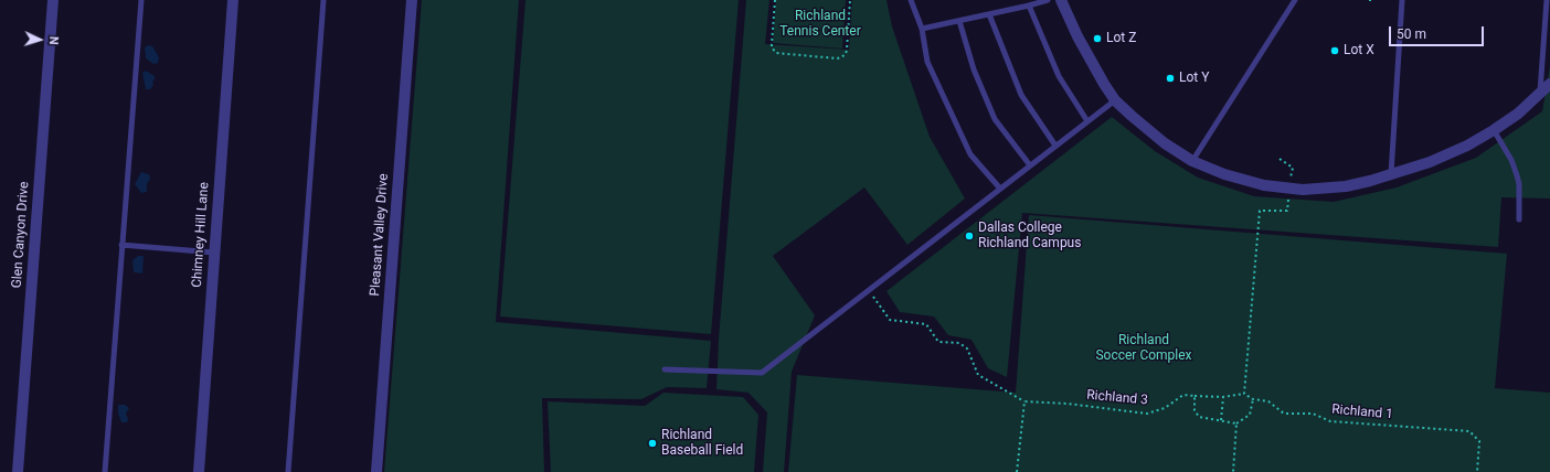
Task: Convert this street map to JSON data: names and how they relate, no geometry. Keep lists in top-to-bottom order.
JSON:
{
  "streets": {
    "street": ["Glen Canyon Drive", "Chimney Hill Lane", "Pleasant Valley Drive"],
    "path": ["Richland 3", "Richland 1"]
  },
  "crossings": [
    ["Richland 3", "Richland 1"]
  ],
  "parks": ["Richland Tennis Center", "Richland Soccer Complex"],
  "places": [
    "Lot Z",
    "Lot X",
    "Lot Y",
    "Dallas College Richland Campus",
    "Richland Baseball Field"
  ],
  "scale_bar": "50 m",
  "north": "right"
}
